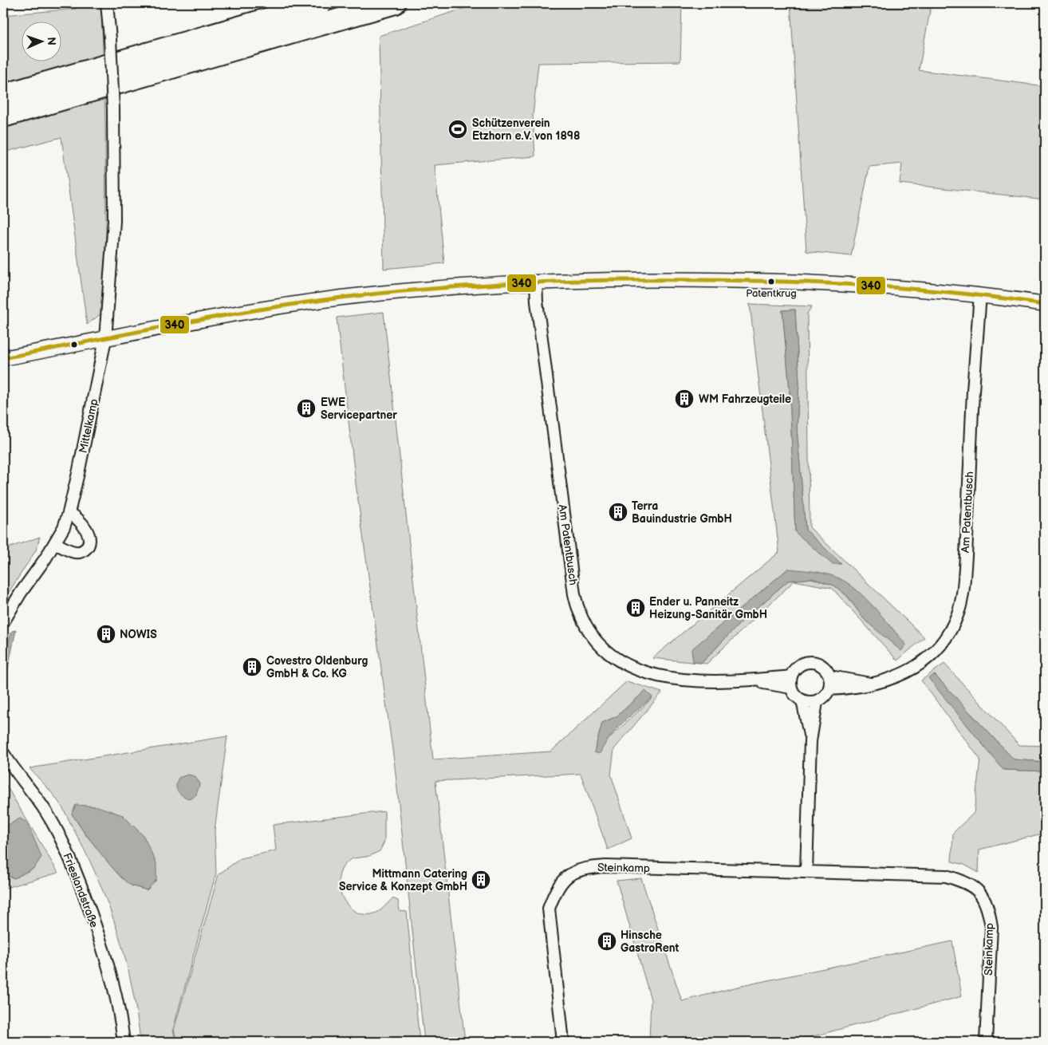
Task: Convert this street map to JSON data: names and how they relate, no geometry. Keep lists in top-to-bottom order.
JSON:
{
  "streets": {
    "street": [
      "Mittelkamp",
      "Am Patentbusch",
      "Steinkamp",
      "Frieslandstraße"
    ]
  },
  "places": {
    "sports": ["Schützenverein Etzhorn e.V. von 1898"],
    "other": ["Patentkrug"],
    "building": [
      "WM Fahrzeugteile",
      "EWE Servicepartner",
      "Terra Bauindustrie GmbH",
      "Ender u. Panneitz Heizung-Sanitär GmbH",
      "NOWIS",
      "Covestro Oldenburg GmbH & Co. KG",
      "Mittmann Catering Service & Konzept GmbH",
      "Hinsche GastroRent"
    ]
  },
  "lines": ["transit line 340"],
  "north": "right"
}
